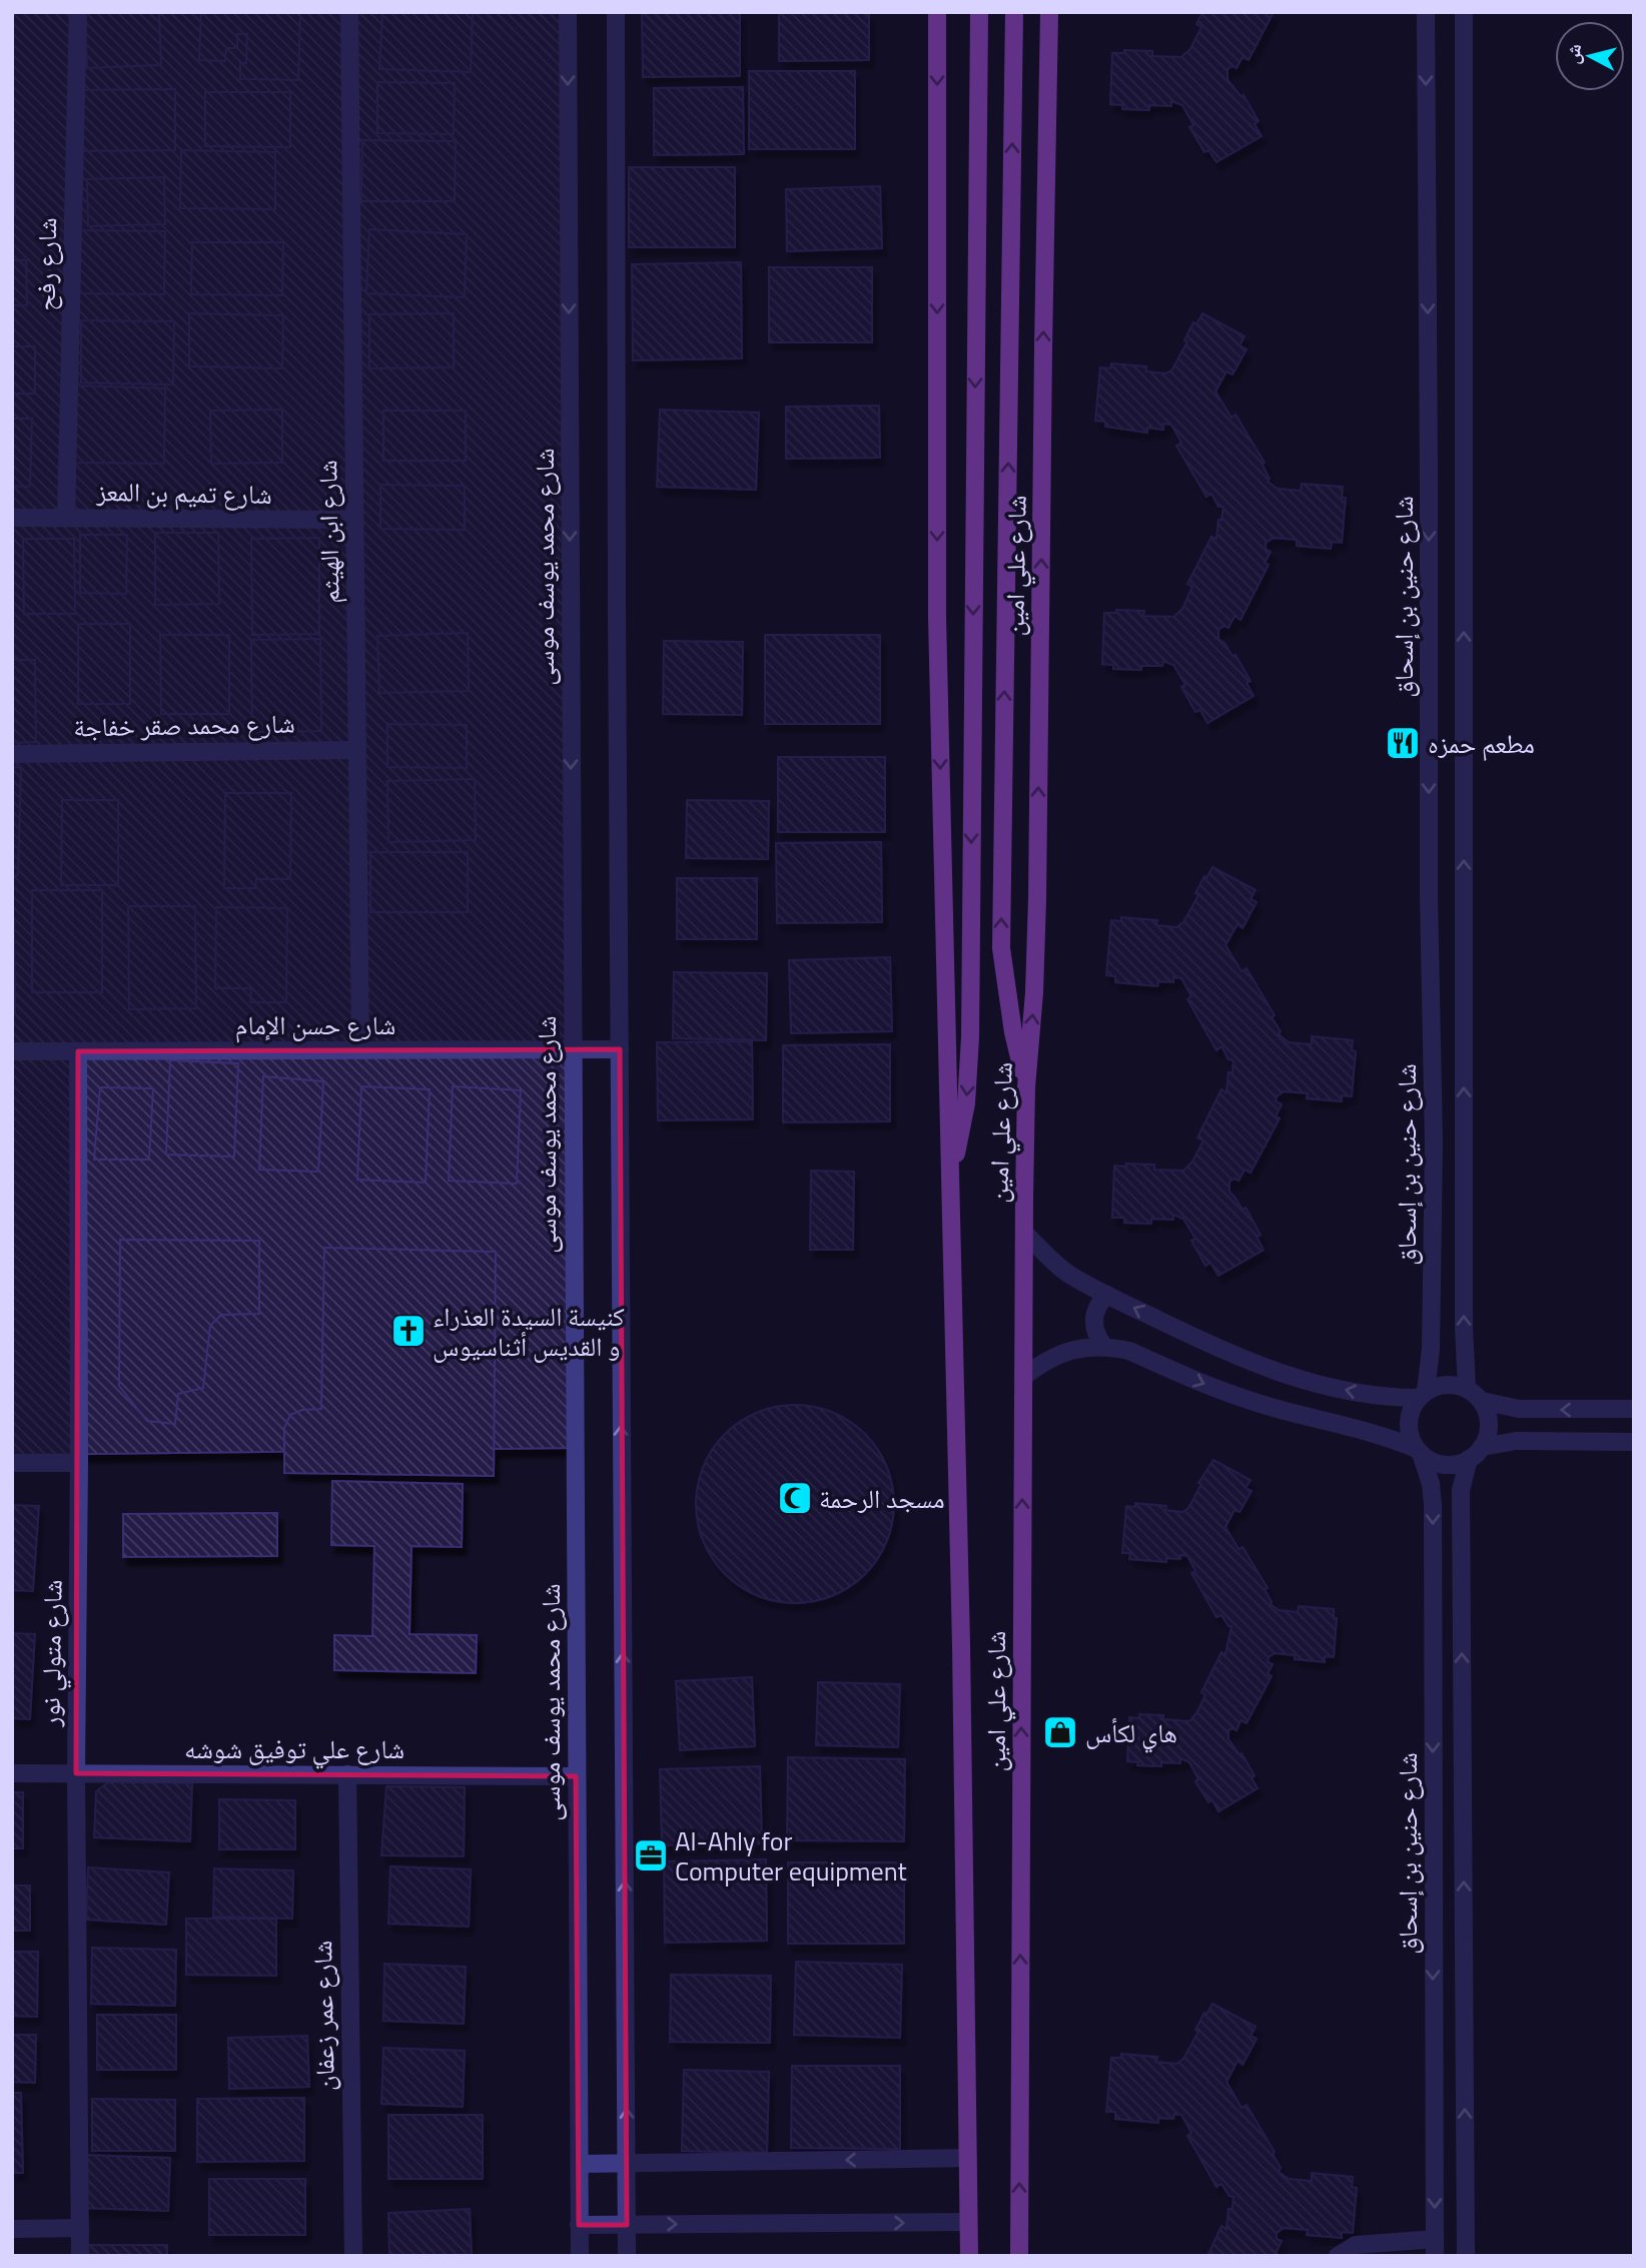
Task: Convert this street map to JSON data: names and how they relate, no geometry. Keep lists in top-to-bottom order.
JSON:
{
  "streets": {
    "main road": ["شارع علي امين"],
    "street": [
      "شارع رفح",
      "شارع تميم بن المعز",
      "شارع ابن الهيثم",
      "شارع محمد يوسف موسى",
      "شارع حنين بن إسحاق",
      "شارع محمد صقر خفاجة",
      "شارع حسن الإمام",
      "شارع متولي نور",
      "شارع علي توفيق شوشه",
      "شارع عمر زعفان"
    ]
  },
  "crossings": [
    ["شارع رفح", "شارع تميم بن المعز"],
    ["شارع تميم بن المعز", "شارع ابن الهيثم"],
    ["شارع ابن الهيثم", "شارع محمد صقر خفاجة"],
    ["شارع ابن الهيثم", "شارع حسن الإمام"],
    ["شارع محمد يوسف موسى", "شارع حسن الإمام"],
    ["شارع محمد يوسف موسى", "شارع علي توفيق شوشه"],
    ["شارع حسن الإمام", "شارع متولي نور"],
    ["شارع متولي نور", "شارع علي توفيق شوشه"],
    ["شارع علي توفيق شوشه", "شارع عمر زعفان"]
  ],
  "places": {
    "restaurant": ["مطعم حمزه"],
    "church": ["كنيسة السيدة العذراء و القديس أثناسيوس"],
    "mosque": ["مسجد الرحمة"],
    "shop": ["هاي لكأس"],
    "office": ["Al-Ahly for Computer equipment"]
  },
  "north": "left"
}
